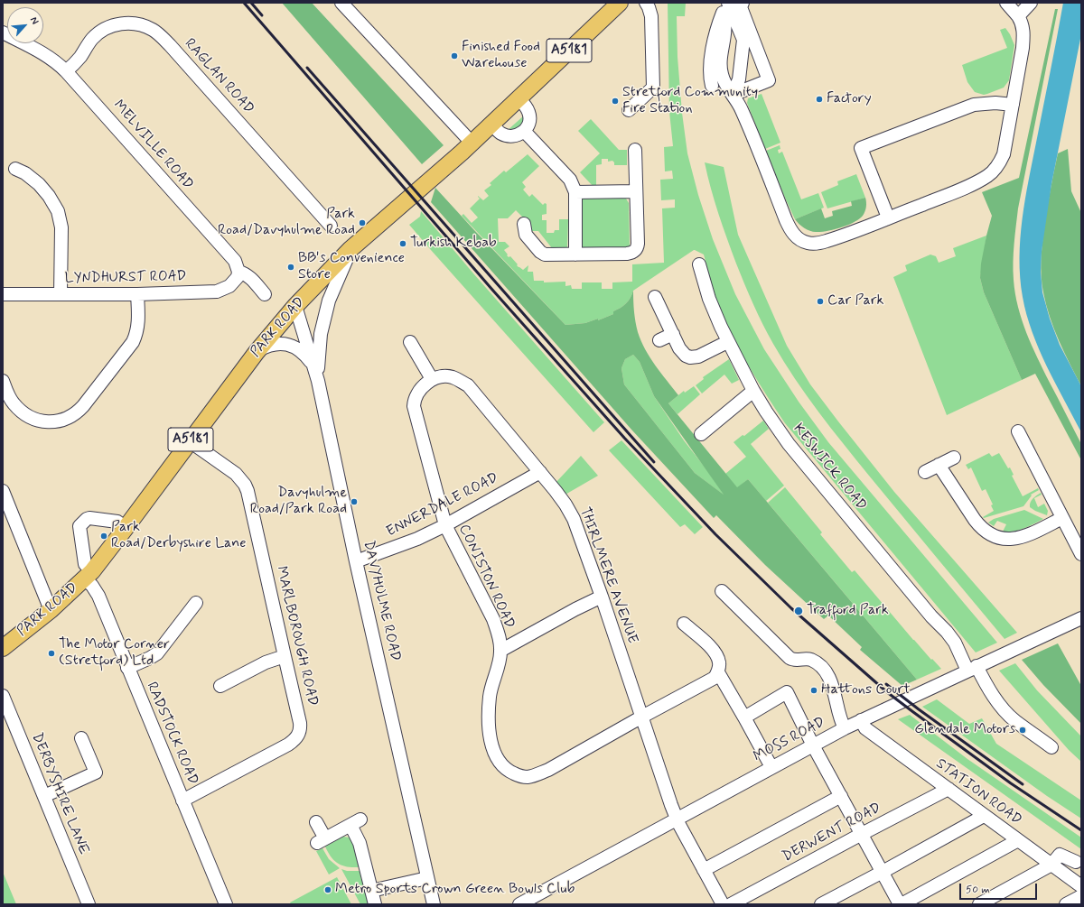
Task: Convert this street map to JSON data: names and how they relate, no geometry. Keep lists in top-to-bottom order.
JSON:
{
  "streets": {
    "main road": ["A5181", "PARK ROAD"],
    "street": [
      "RAGLAN ROAD",
      "MELVILLE ROAD",
      "LYNDHURST ROAD",
      "KESWICK ROAD",
      "ENNERDALE ROAD",
      "THIRLMERE AVENUE",
      "CONISTON ROAD",
      "DAVYHULME ROAD",
      "MARLBOROUGH ROAD",
      "RADSTOCK ROAD",
      "MOSS ROAD",
      "STATION ROAD",
      "DERBYSHIRE LANE",
      "DERWENT ROAD"
    ]
  },
  "crossings": [
    ["A5181", "PARK ROAD"],
    ["RAGLAN ROAD", "MELVILLE ROAD"],
    ["MELVILLE ROAD", "LYNDHURST ROAD"],
    ["PARK ROAD", "DAVYHULME ROAD"],
    ["PARK ROAD", "MARLBOROUGH ROAD"],
    ["PARK ROAD", "RADSTOCK ROAD"],
    ["KESWICK ROAD", "MOSS ROAD"],
    ["ENNERDALE ROAD", "THIRLMERE AVENUE"],
    ["ENNERDALE ROAD", "CONISTON ROAD"],
    ["ENNERDALE ROAD", "DAVYHULME ROAD"],
    ["THIRLMERE AVENUE", "CONISTON ROAD"],
    ["THIRLMERE AVENUE", "MOSS ROAD"],
    ["THIRLMERE AVENUE", "DERWENT ROAD"],
    ["MARLBOROUGH ROAD", "RADSTOCK ROAD"],
    ["MOSS ROAD", "STATION ROAD"],
    ["STATION ROAD", "DERWENT ROAD"]
  ],
  "places": [
    "Finished Food Warehouse",
    "Factory",
    "Stretford Community Fire Station",
    "Park Road/Davyhulme Road",
    "Turkish Kebab",
    "BB's Convenience Store",
    "Car Park",
    "Davyhulme Road/Park Road",
    "Park Road/Derbyshire Lane",
    "Trafford Park",
    "The Motor Corner (Stretford) Ltd",
    "Hattons Court",
    "Glendale Motors",
    "Metro Sports Crown Green Bowls Club"
  ],
  "scale_bar": "50 m",
  "north": "top right"
}
